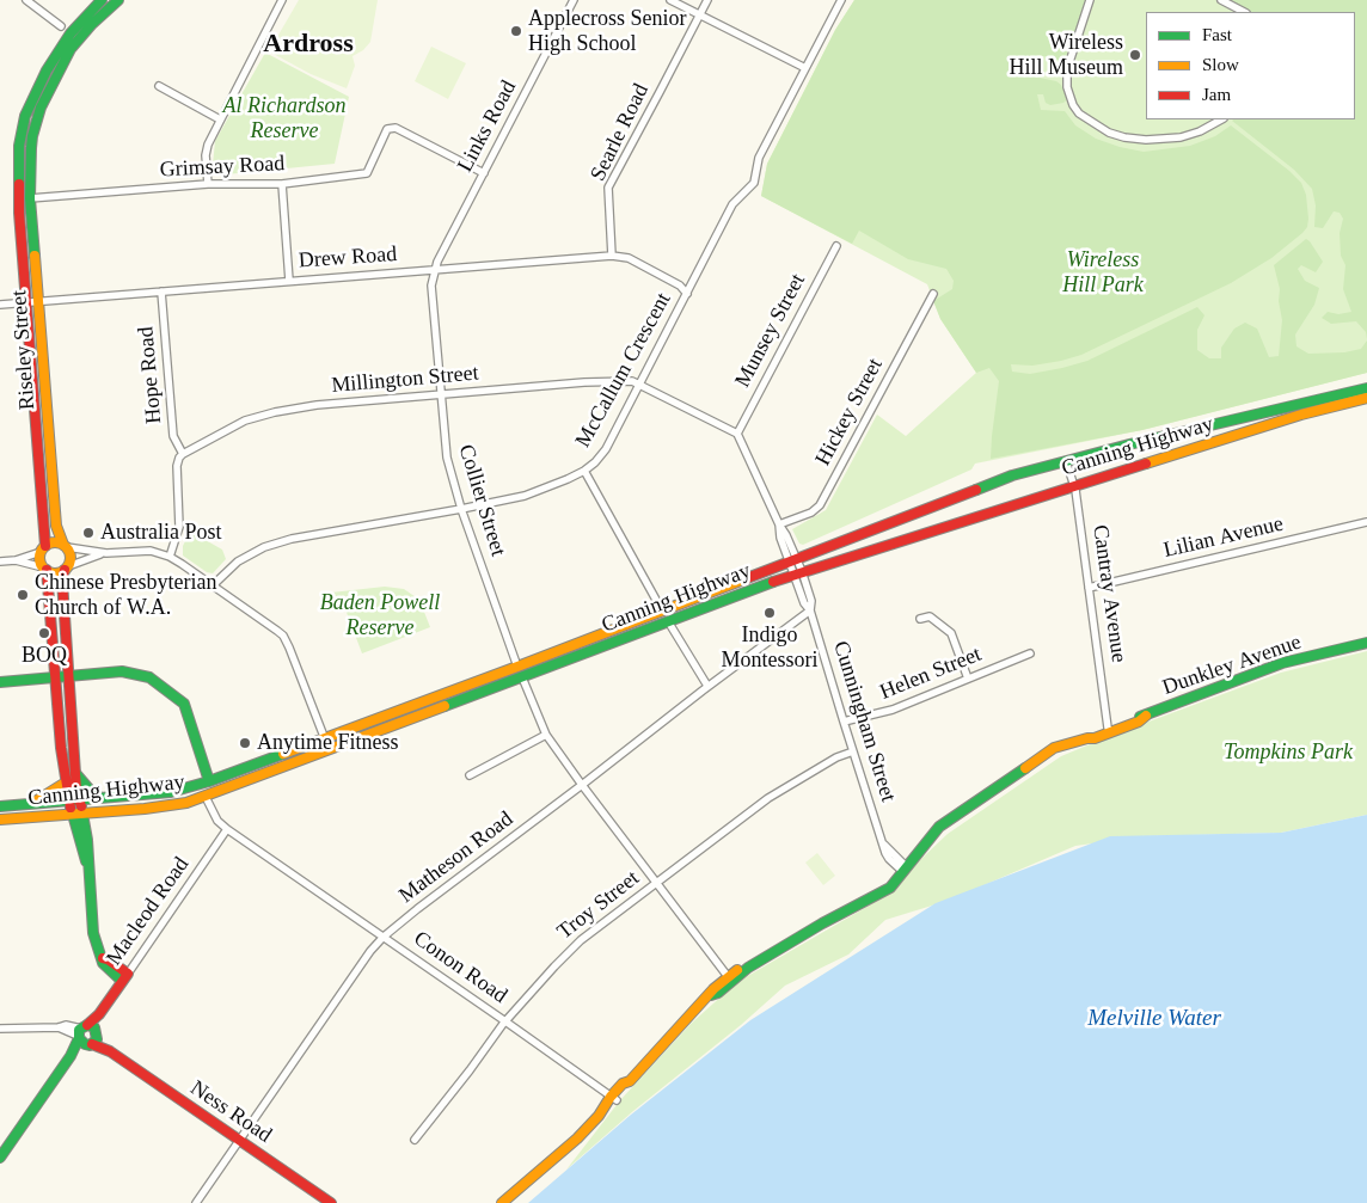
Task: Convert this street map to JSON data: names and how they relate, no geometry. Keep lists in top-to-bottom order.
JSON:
{
  "streets": {
    "main road": [
      "Riseley Street",
      "Canning Highway",
      "Dunkley Avenue",
      "Macleod Road",
      "Ness Road"
    ],
    "street": [
      "Links Road",
      "Searle Road",
      "Grimsay Road",
      "Drew Road",
      "Munsey Street",
      "McCallum Crescent",
      "Hope Road",
      "Millington Street",
      "Hickey Street",
      "Collier Street",
      "Lilian Avenue",
      "Cantray Avenue",
      "Helen Street",
      "Cunningham Street",
      "Matheson Road",
      "Troy Street",
      "Conon Road"
    ]
  },
  "crossings": [
    ["Links Road", "Grimsay Road"],
    ["Links Road", "Drew Road"],
    ["Links Road", "Collier Street"],
    ["Searle Road", "Drew Road"],
    ["Grimsay Road", "Riseley Street"],
    ["Drew Road", "Riseley Street"],
    ["Drew Road", "McCallum Crescent"],
    ["Drew Road", "Hope Road"],
    ["Drew Road", "Collier Street"],
    ["Munsey Street", "Cunningham Street"],
    ["Riseley Street", "Canning Highway"],
    ["Riseley Street", "Macleod Road"],
    ["McCallum Crescent", "Millington Street"],
    ["McCallum Crescent", "Collier Street"],
    ["Hope Road", "Millington Street"],
    ["Millington Street", "Collier Street"],
    ["Hickey Street", "Cunningham Street"],
    ["Canning Highway", "Collier Street"],
    ["Canning Highway", "Cantray Avenue"],
    ["Canning Highway", "Cunningham Street"],
    ["Canning Highway", "Conon Road"],
    ["Lilian Avenue", "Cantray Avenue"],
    ["Cantray Avenue", "Dunkley Avenue"],
    ["Dunkley Avenue", "Cunningham Street"],
    ["Dunkley Avenue", "Conon Road"],
    ["Helen Street", "Cunningham Street"],
    ["Cunningham Street", "Matheson Road"],
    ["Cunningham Street", "Troy Street"],
    ["Matheson Road", "Conon Road"],
    ["Matheson Road", "Ness Road"],
    ["Troy Street", "Conon Road"],
    ["Macleod Road", "Conon Road"],
    ["Macleod Road", "Ness Road"]
  ],
  "districts": ["Ardross"],
  "water": ["Melville Water"],
  "parks": [
    "Al Richardson Reserve",
    "Wireless Hill Park",
    "Baden Powell Reserve",
    "Tompkins Park"
  ],
  "places": [
    "Applecross Senior High School",
    "Wireless Hill Museum",
    "Australia Post",
    "Chinese Presbyterian Church of W.A.",
    "Indigo Montessori",
    "BOQ",
    "Anytime Fitness"
  ],
  "legend": ["Fast", "Slow", "Jam"]
}
